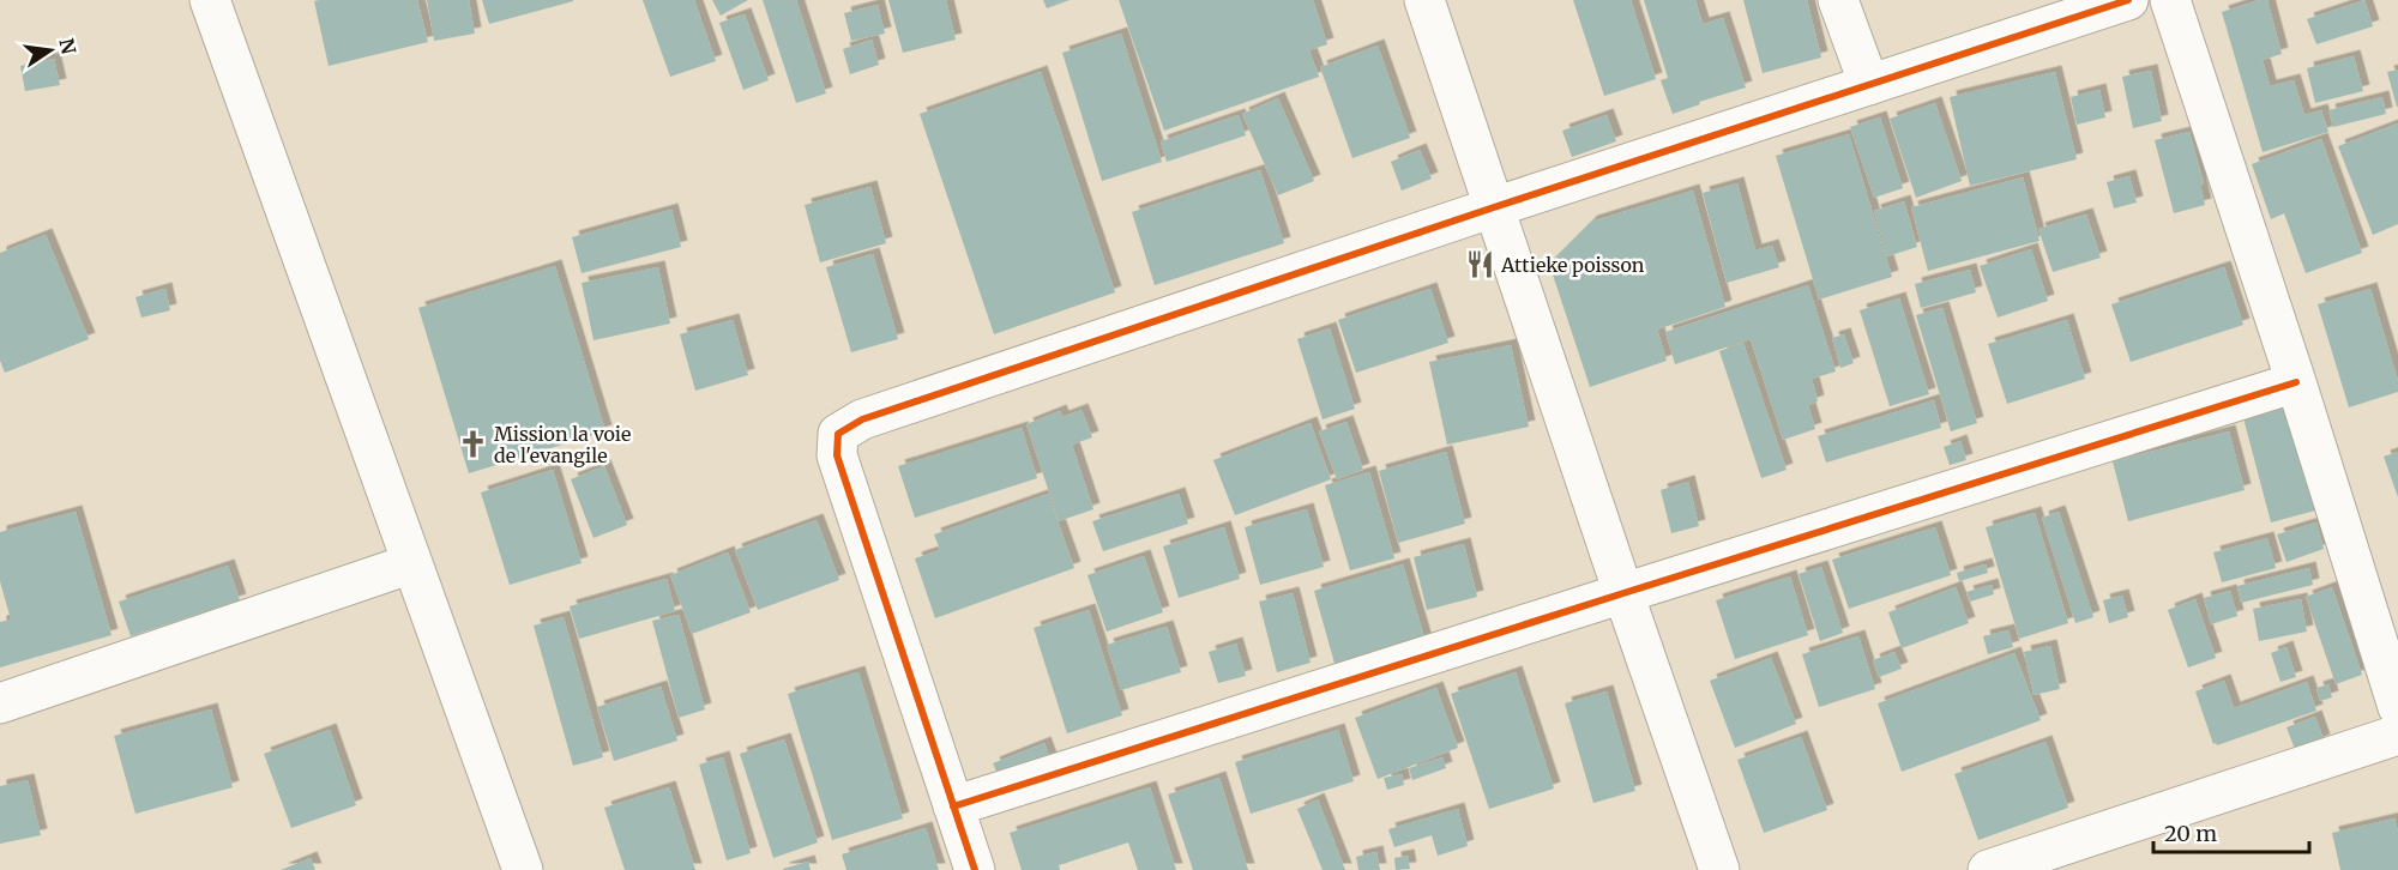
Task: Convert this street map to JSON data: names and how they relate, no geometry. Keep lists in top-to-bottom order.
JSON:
{
  "places": {
    "restaurant": ["Attieke poisson"],
    "church": ["Mission la voie de l'evangile"]
  },
  "scale_bar": "20 m",
  "north": "right"
}
